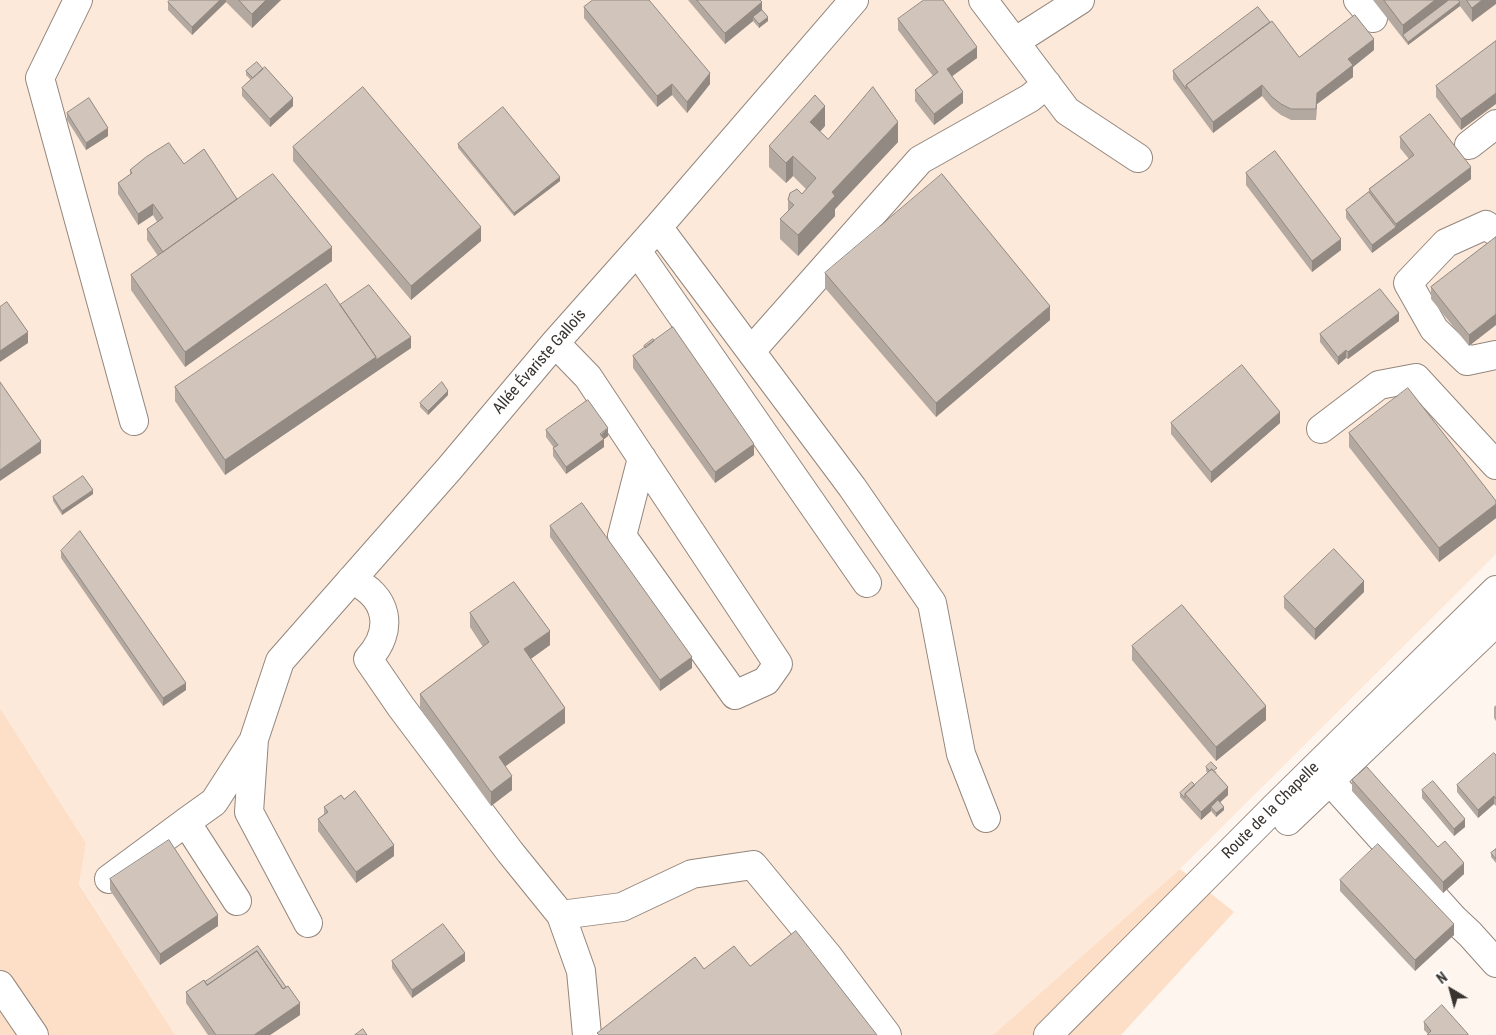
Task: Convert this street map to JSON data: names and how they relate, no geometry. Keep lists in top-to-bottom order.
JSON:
{
  "streets": {
    "main road": ["Allée Évariste Gallois", "Route de la Chapelle"]
  },
  "north": "top left"
}
